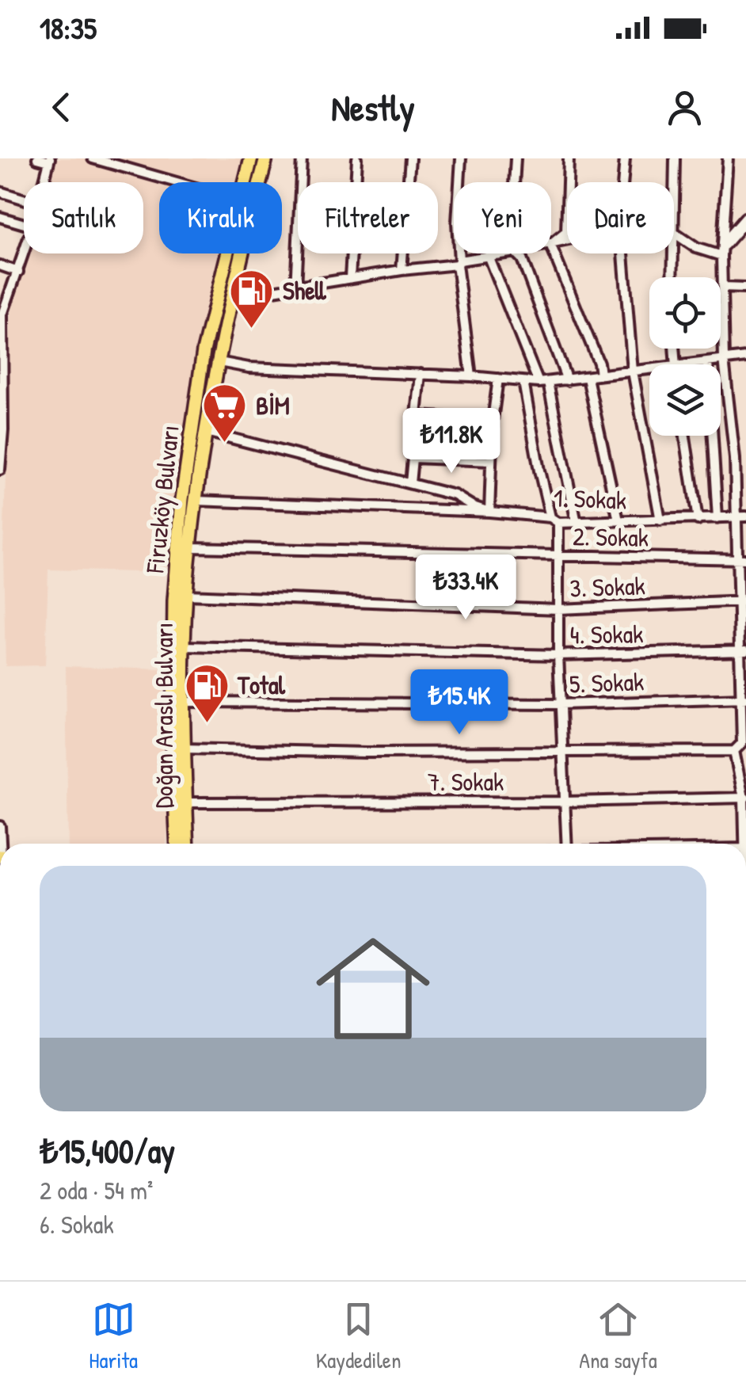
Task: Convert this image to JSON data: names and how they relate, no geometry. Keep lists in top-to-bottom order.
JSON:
{
  "streets": {
    "main road": ["Firuzköy Bulvarı", "Doğan Araslı Bulvarı"],
    "street": [
      "1. Sokak",
      "2. Sokak",
      "3. Sokak",
      "4. Sokak",
      "5. Sokak",
      "7. Sokak"
    ]
  },
  "crossings": [
    ["1. Sokak", "Doğan Araslı Bulvarı"],
    ["2. Sokak", "Doğan Araslı Bulvarı"],
    ["3. Sokak", "Doğan Araslı Bulvarı"],
    ["4. Sokak", "Doğan Araslı Bulvarı"],
    ["5. Sokak", "Doğan Araslı Bulvarı"],
    ["Doğan Araslı Bulvarı", "7. Sokak"]
  ],
  "places": {
    "fuel station": ["Shell", "Total"],
    "supermarket": ["BİM"]
  },
  "page": {
    "status": "18:35",
    "header": "Nestly",
    "chip": [
      "Satılık",
      "Kiralık",
      "Filtreler",
      "Yeni",
      "Daire"
    ],
    "price": ["₺11.8K", "₺33.4K", "₺15.4K"],
    "list": [
      {
        "name": "₺15,400/ay",
        "note": "2 oda · 54 m² · 6. Sokak"
      }
    ],
    "tabs": ["Harita", "Kaydedilen", "Ana sayfa"]
  }
}
